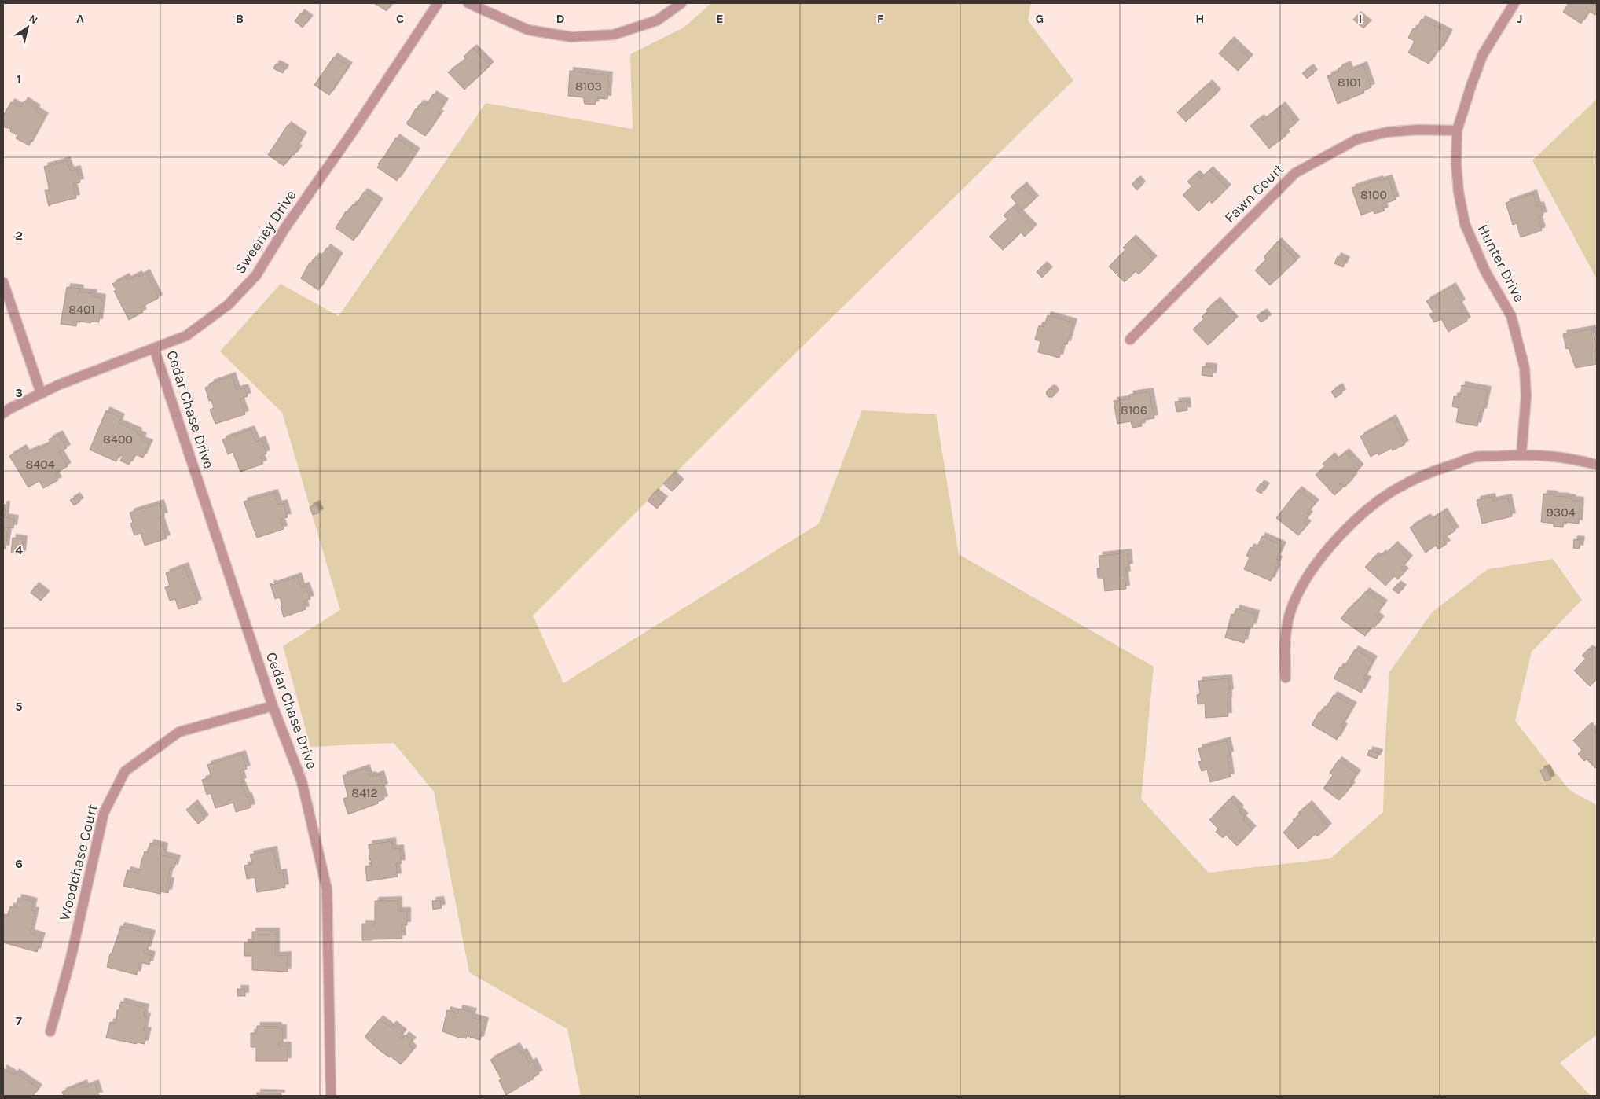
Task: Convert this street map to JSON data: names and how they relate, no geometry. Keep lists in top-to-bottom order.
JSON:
{
  "streets": {
    "street": [
      "Fawn Court",
      "Sweeney Drive",
      "Hunter Drive",
      "Cedar Chase Drive",
      "Woodchase Court"
    ]
  },
  "crossings": [
    ["Fawn Court", "Hunter Drive"],
    ["Sweeney Drive", "Cedar Chase Drive"],
    ["Cedar Chase Drive", "Woodchase Court"]
  ],
  "house_numbers": [
    "8101",
    "8103",
    "8100",
    "8401",
    "8106",
    "8400",
    "8404",
    "9304",
    "8412"
  ],
  "north": "top right",
  "grid": {
    "columns": [
      "A",
      "B",
      "C",
      "D",
      "E",
      "F",
      "G",
      "H",
      "I",
      "J"
    ],
    "rows": [
      "1",
      "2",
      "3",
      "4",
      "5",
      "6",
      "7"
    ]
  }
}
